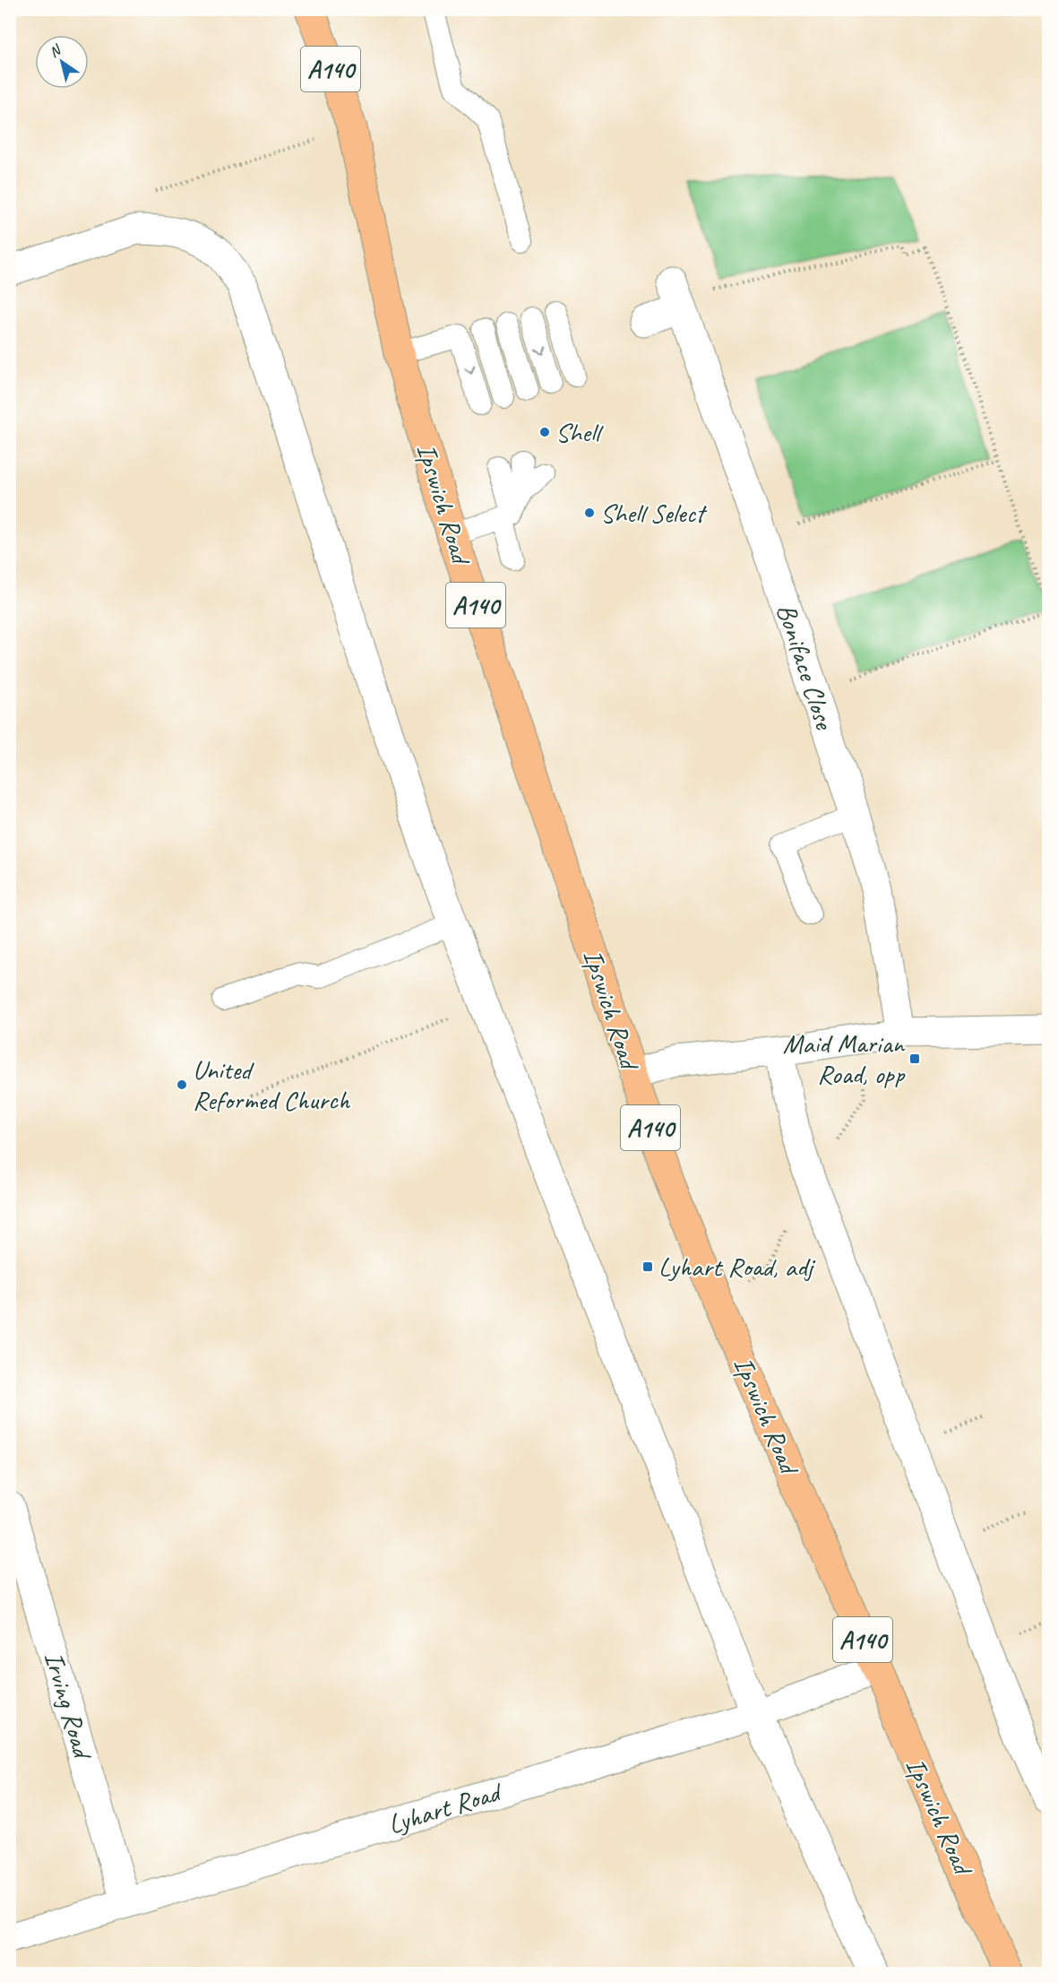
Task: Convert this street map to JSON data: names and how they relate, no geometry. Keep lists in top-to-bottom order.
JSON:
{
  "streets": {
    "highway": ["A140", "Ipswich Road"],
    "street": ["Boniface Close", "Irving Road", "Lyhart Road"]
  },
  "crossings": [
    ["Ipswich Road", "Lyhart Road"],
    ["Irving Road", "Lyhart Road"]
  ],
  "places": {
    "other": ["Shell", "Shell Select", "United Reformed Church"],
    "transit": ["Maid Marian Road, opp", "Lyhart Road, adj"]
  },
  "north": "top left"
}
